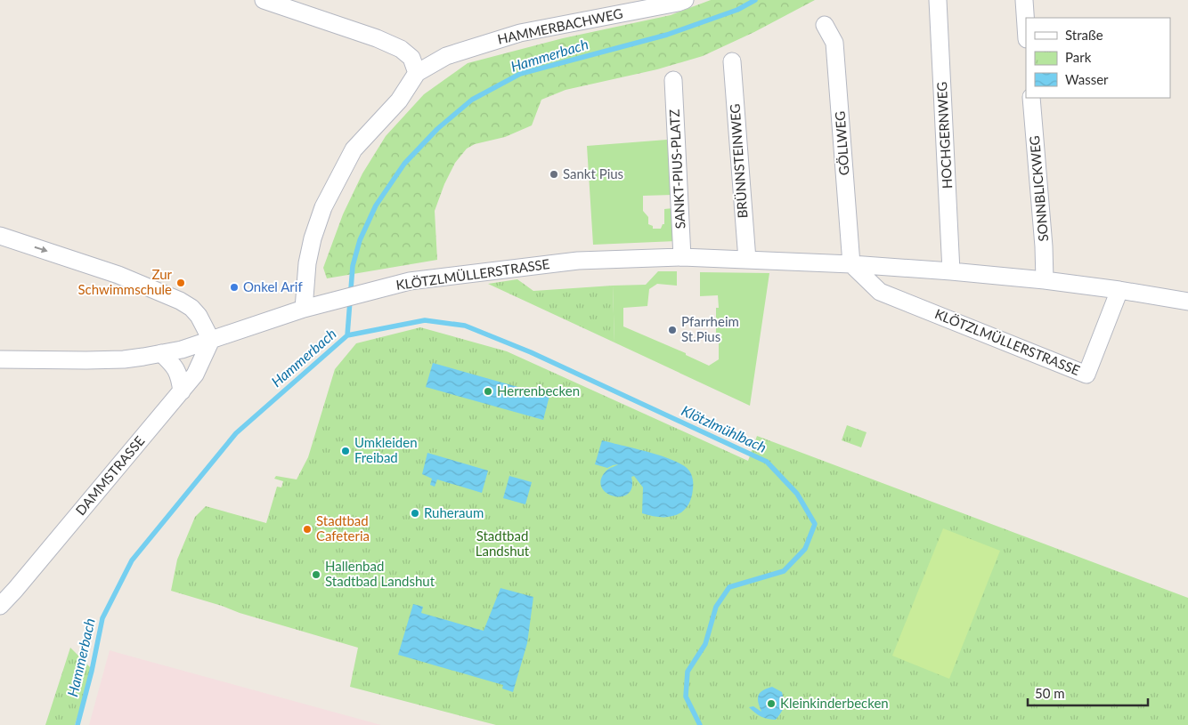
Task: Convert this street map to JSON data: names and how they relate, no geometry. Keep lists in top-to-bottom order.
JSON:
{
  "streets": {
    "street": [
      "HAMMERBACHWEG",
      "HOCHGERNWEG",
      "GÖLLWEG",
      "BRÜNNSTEINWEG",
      "SANKT-PIUS-PLATZ",
      "SONNBLICKWEG",
      "KLÖTZLMÜLLERSTRASSE",
      "DAMMSTRASSE"
    ]
  },
  "crossings": [
    ["HAMMERBACHWEG", "KLÖTZLMÜLLERSTRASSE"],
    ["HOCHGERNWEG", "KLÖTZLMÜLLERSTRASSE"],
    ["GÖLLWEG", "KLÖTZLMÜLLERSTRASSE"],
    ["BRÜNNSTEINWEG", "KLÖTZLMÜLLERSTRASSE"],
    ["SANKT-PIUS-PLATZ", "KLÖTZLMÜLLERSTRASSE"],
    ["SONNBLICKWEG", "KLÖTZLMÜLLERSTRASSE"],
    ["KLÖTZLMÜLLERSTRASSE", "DAMMSTRASSE"]
  ],
  "water": ["Hammerbach", "Klötzlmühlbach"],
  "parks": ["Stadtbad Landshut"],
  "places": [
    "Sankt Pius",
    "Zur Schwimmschule",
    "Onkel Arif",
    "Pfarrheim St.Pius",
    "Herrenbecken",
    "Umkleiden Freibad",
    "Ruheraum",
    "Stadtbad Cafeteria",
    "Hallenbad Stadtbad Landshut",
    "Kleinkinderbecken"
  ],
  "legend": ["Straße", "Park", "Wasser"],
  "scale_bar": "50 m"
}
